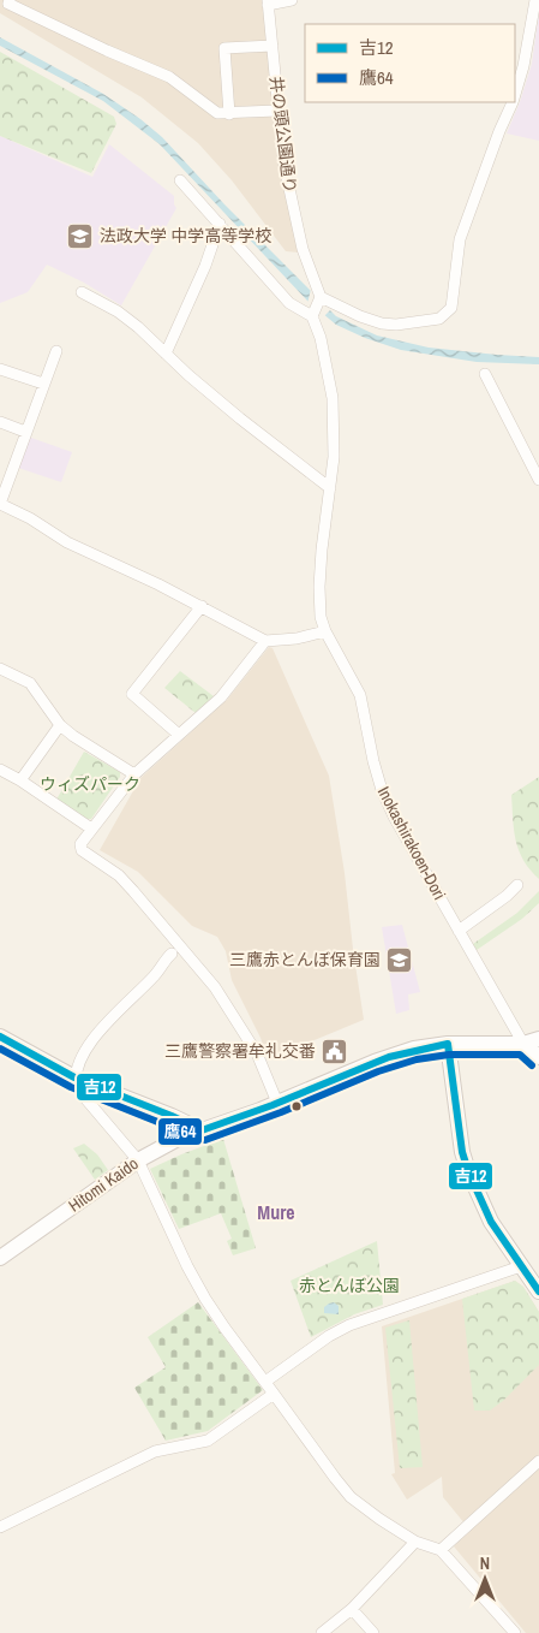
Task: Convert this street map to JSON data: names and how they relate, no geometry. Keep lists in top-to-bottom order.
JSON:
{
  "streets": {
    "main road": ["Hitomi Kaido"],
    "street": ["井の頭公園通り", "Inokashirakoen-Dori"]
  },
  "crossings": [
    ["Inokashirakoen-Dori", "Hitomi Kaido"]
  ],
  "districts": ["Mure"],
  "parks": ["ウィズパーク", "赤とんぼ公園"],
  "places": {
    "school or university": ["法政大学 中学高等学校", "三鷹赤とんぼ保育園"],
    "public building": ["三鷹警察署牟礼交番"]
  },
  "lines": ["transit line 吉12", "transit line 鷹64"],
  "legend": ["吉12", "鷹64"],
  "north": "top"
}
